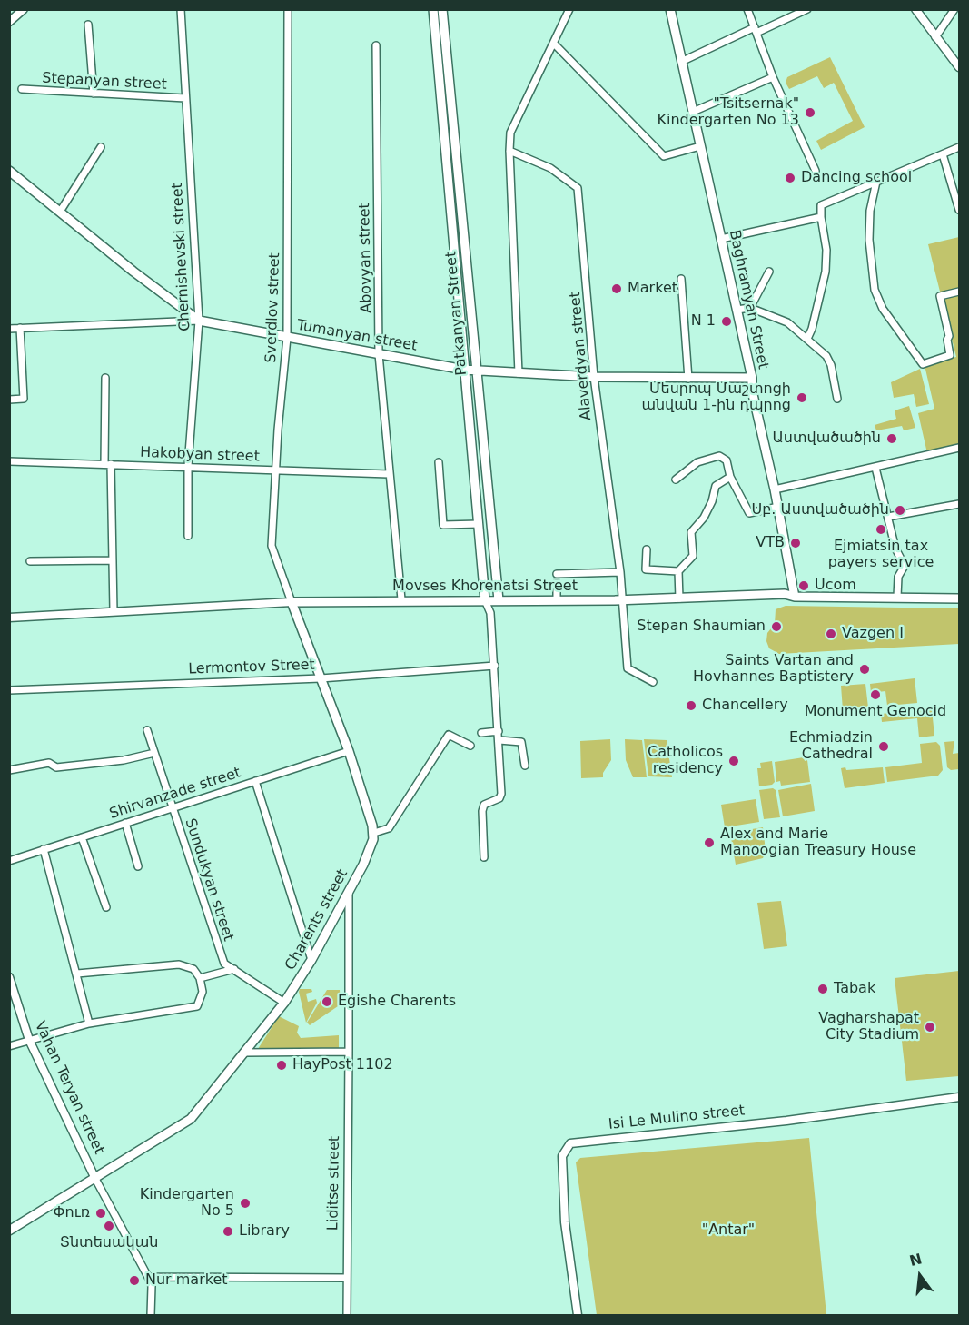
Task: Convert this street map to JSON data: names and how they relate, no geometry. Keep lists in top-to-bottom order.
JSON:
{
  "streets": {
    "main road": [
      "Baghramyan Street",
      "Patkanyan Street",
      "Tumanyan street",
      "Movses Khorenatsi Street",
      "Charents street"
    ],
    "street": [
      "Stepanyan street",
      "Chernishevski street",
      "Abovyan street",
      "Sverdlov street",
      "Alaverdyan street",
      "Hakobyan street",
      "Lermontov Street",
      "Shirvanzade street",
      "Sundukyan street",
      "Vahan Teryan street",
      "Isi Le Mulino street",
      "Liditse street"
    ]
  },
  "crossings": [
    ["Stepanyan street", "Chernishevski street"],
    ["Chernishevski street", "Tumanyan street"],
    ["Chernishevski street", "Hakobyan street"],
    ["Abovyan street", "Tumanyan street"],
    ["Abovyan street", "Hakobyan street"],
    ["Abovyan street", "Movses Khorenatsi Street"],
    ["Baghramyan Street", "Tumanyan street"],
    ["Baghramyan Street", "Movses Khorenatsi Street"],
    ["Sverdlov street", "Tumanyan street"],
    ["Sverdlov street", "Hakobyan street"],
    ["Sverdlov street", "Movses Khorenatsi Street"],
    ["Patkanyan Street", "Tumanyan street"],
    ["Patkanyan Street", "Movses Khorenatsi Street"],
    ["Patkanyan Street", "Lermontov Street"],
    ["Tumanyan street", "Alaverdyan street"],
    ["Alaverdyan street", "Movses Khorenatsi Street"],
    ["Shirvanzade street", "Sundukyan street"],
    ["Sundukyan street", "Charents street"],
    ["Charents street", "Vahan Teryan street"],
    ["Charents street", "Liditse street"]
  ],
  "parks": ["\"Antar\""],
  "places": [
    "\"Tsitsernak\" Kindergarten No 13",
    "Dancing school",
    "Market",
    "N 1",
    "Մեսրոպ Մաշտոցի անվան 1-ին դպրոց",
    "Աստվածածին",
    "Սբ. Աստվածածին",
    "Ejmiatsin tax payers service",
    "VTB",
    "Ucom",
    "Stepan Shaumian",
    "Vazgen I",
    "Saints Vartan and Hovhannes Baptistery",
    "Monument Genocid",
    "Chancellery",
    "Echmiadzin Cathedral",
    "Catholicos residency",
    "Alex and Marie Manoogian Treasury House",
    "Tabak",
    "Egishe Charents",
    "Vagharshapat City Stadium",
    "HayPost 1102",
    "Kindergarten No 5",
    "Փուռ",
    "Տնտեսական",
    "Library",
    "Nur market"
  ],
  "north": "top"
}
